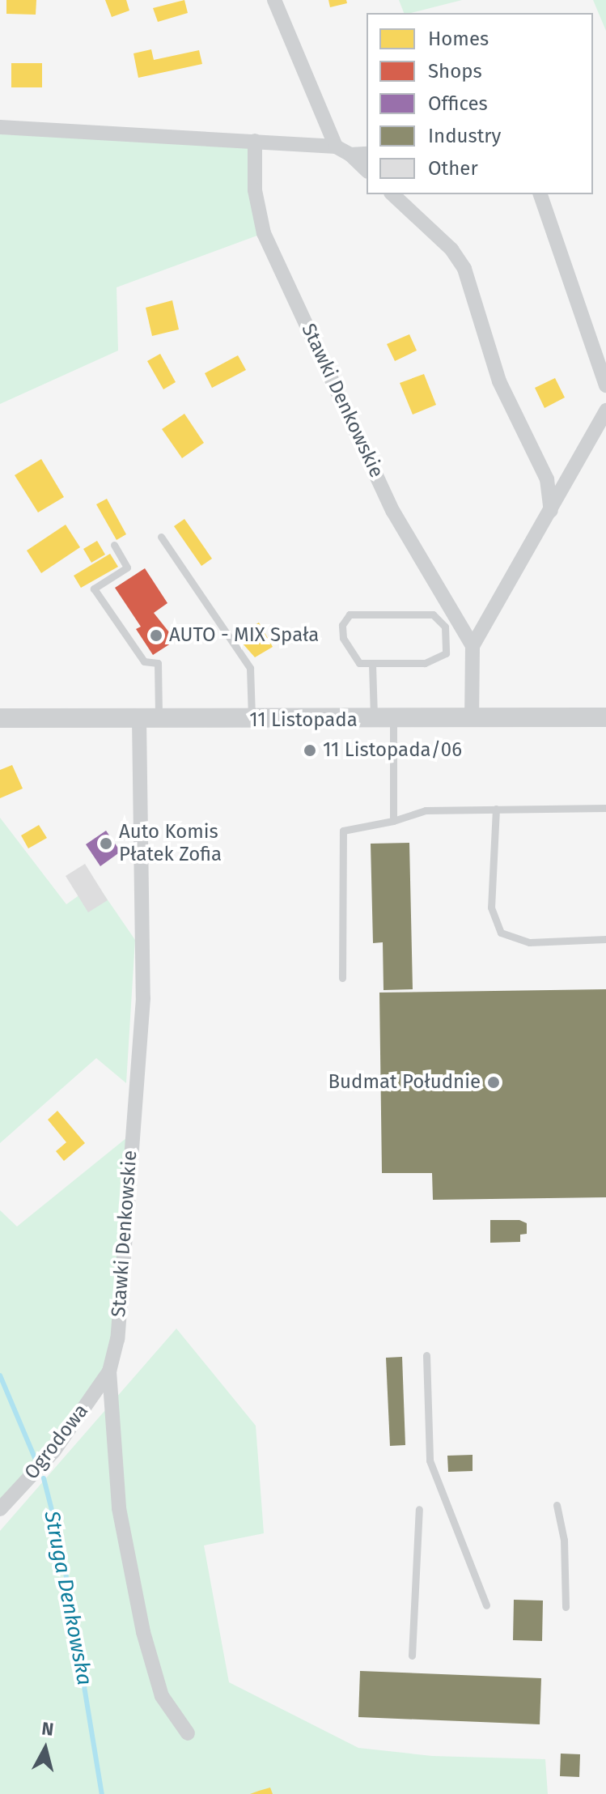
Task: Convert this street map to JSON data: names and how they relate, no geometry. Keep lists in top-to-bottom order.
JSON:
{
  "streets": {
    "street": ["Stawki Denkowskie", "11 Listopada", "Ogrodowa"]
  },
  "crossings": [
    ["Stawki Denkowskie", "11 Listopada"],
    ["Stawki Denkowskie", "Ogrodowa"]
  ],
  "water": ["Struga Denkowska"],
  "places": [
    "AUTO - MIX Spała",
    "11 Listopada/06",
    "Auto Komis Płatek Zofia",
    "Budmat Południe"
  ],
  "legend": [
    "Homes",
    "Shops",
    "Offices",
    "Industry",
    "Other"
  ],
  "north": "top"
}
